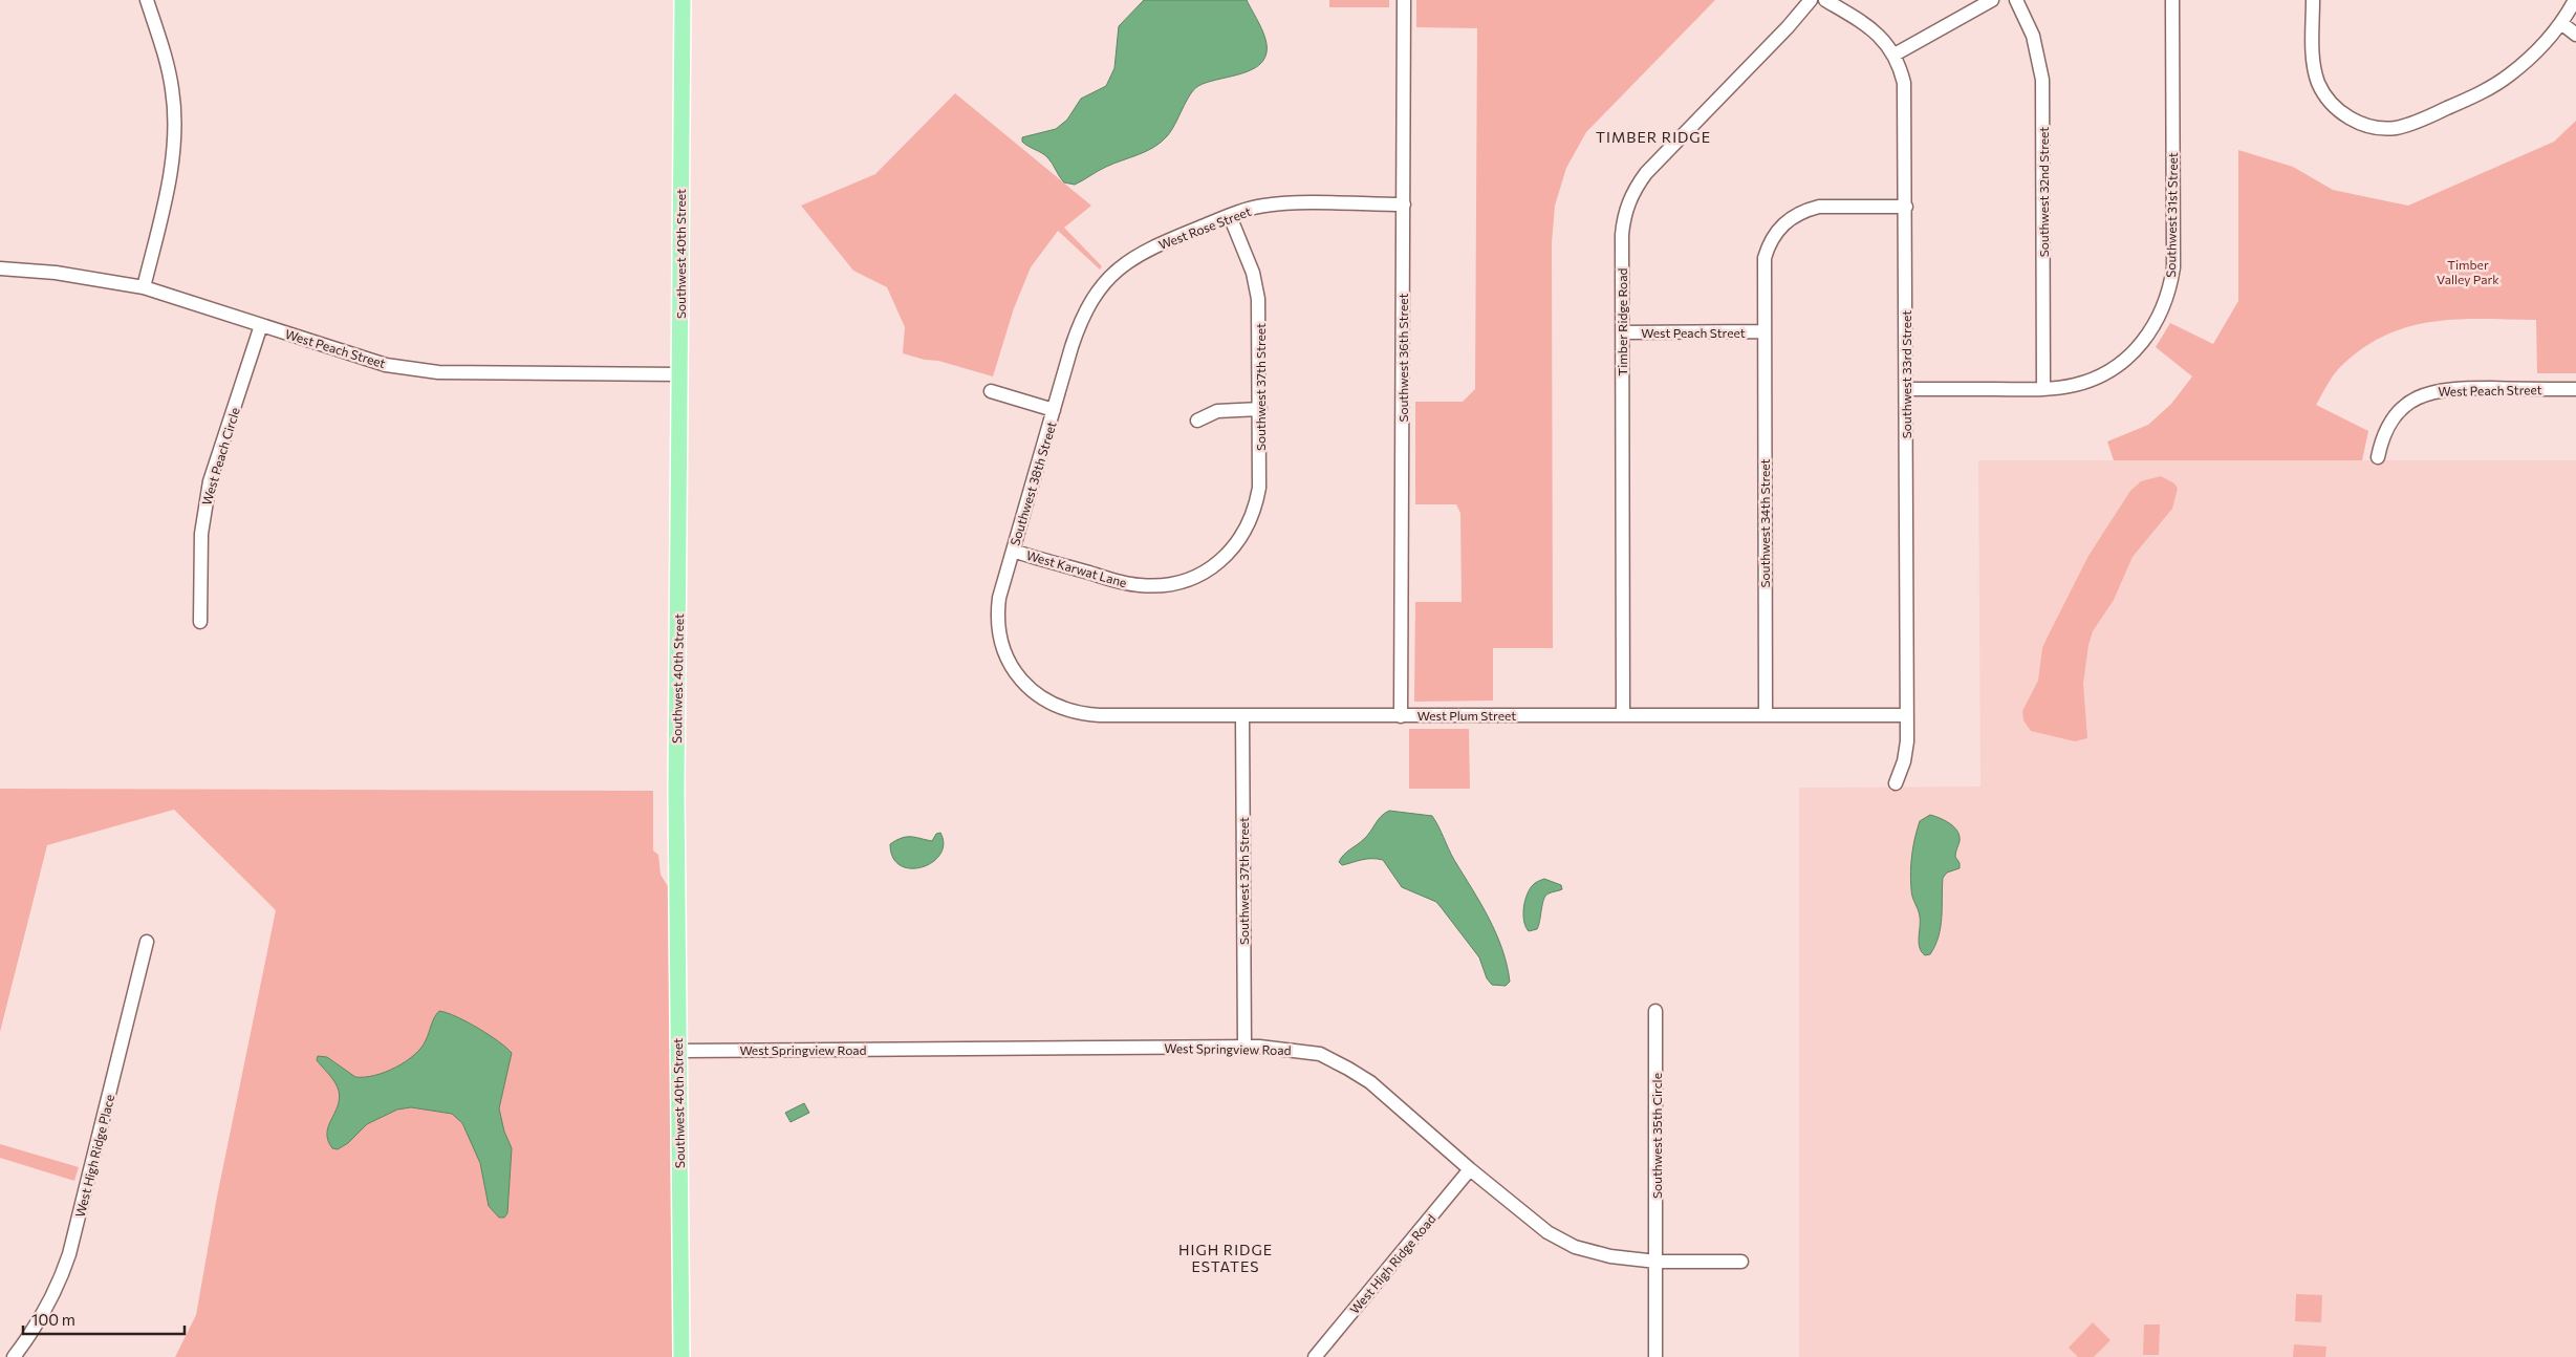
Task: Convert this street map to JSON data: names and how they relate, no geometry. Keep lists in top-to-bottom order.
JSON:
{
  "streets": {
    "main road": ["Southwest 40th Street"],
    "street": [
      "Southwest 32nd Street",
      "Southwest 31st Street",
      "West Rose Street",
      "Timber Ridge Road",
      "West Peach Street",
      "Southwest 36th Street",
      "Southwest 33rd Street",
      "Southwest 37th Street",
      "West Peach Circle",
      "Southwest 38th Street",
      "Southwest 34th Street",
      "West Karwat Lane",
      "West Plum Street",
      "West Springview Road",
      "Southwest 35th Circle",
      "West High Ridge Place",
      "West High Ridge Road"
    ]
  },
  "crossings": [
    ["Southwest 32nd Street", "Southwest 31st Street"],
    ["West Rose Street", "Southwest 36th Street"],
    ["West Rose Street", "Southwest 37th Street"],
    ["West Rose Street", "Southwest 38th Street"],
    ["Southwest 40th Street", "West Peach Street"],
    ["Southwest 40th Street", "West Springview Road"],
    ["Timber Ridge Road", "West Peach Street"],
    ["Timber Ridge Road", "West Plum Street"],
    ["West Peach Street", "West Peach Circle"],
    ["West Peach Street", "Southwest 34th Street"],
    ["Southwest 36th Street", "West Plum Street"],
    ["Southwest 33rd Street", "West Plum Street"],
    ["Southwest 37th Street", "West Karwat Lane"],
    ["Southwest 37th Street", "West Plum Street"],
    ["Southwest 37th Street", "West Springview Road"],
    ["Southwest 38th Street", "West Karwat Lane"],
    ["Southwest 38th Street", "West Plum Street"],
    ["Southwest 34th Street", "West Plum Street"],
    ["West Springview Road", "Southwest 35th Circle"],
    ["West Springview Road", "West High Ridge Road"]
  ],
  "districts": ["TIMBER RIDGE", "HIGH RIDGE ESTATES"],
  "parks": ["Timber Valley Park"],
  "scale_bar": "100 m"
}
